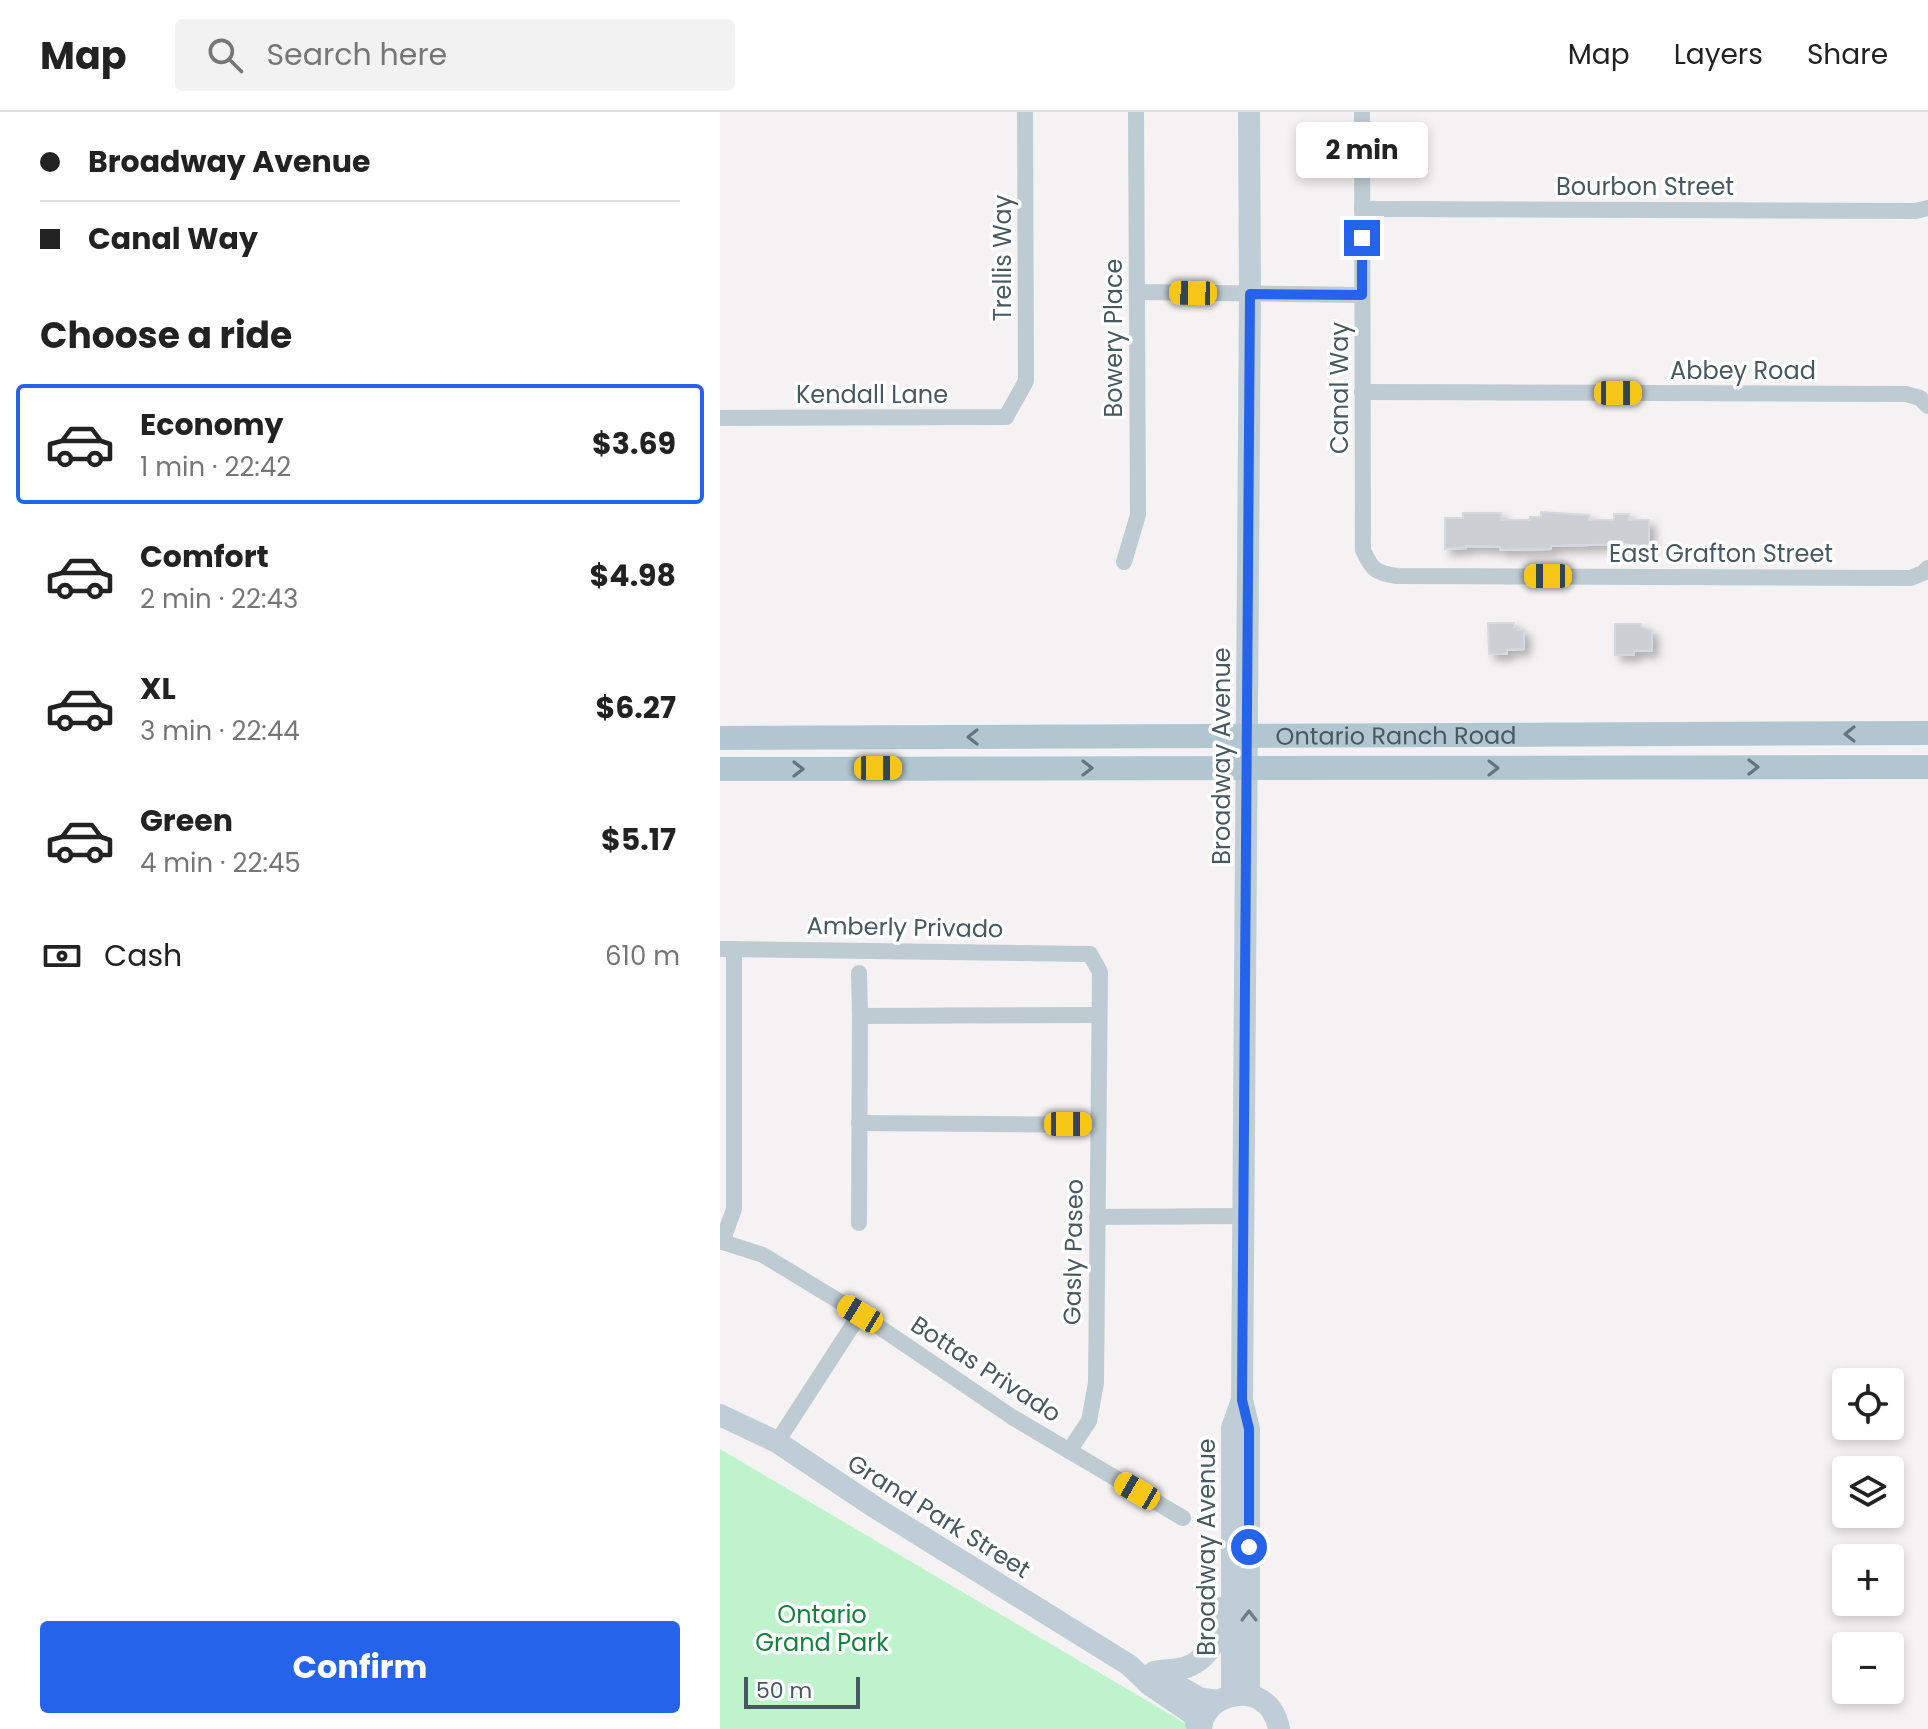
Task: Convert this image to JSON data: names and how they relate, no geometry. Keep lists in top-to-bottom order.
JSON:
{
  "streets": {
    "main road": ["Ontario Ranch Road"],
    "street": [
      "Bourbon Street",
      "Trellis Way",
      "Bowery Place",
      "Abbey Road",
      "Canal Way",
      "Kendall Lane",
      "East Grafton Street",
      "Broadway Avenue",
      "Amberly Privado",
      "Gasly Paseo",
      "Bottas Privado",
      "Grand Park Street"
    ]
  },
  "crossings": [
    ["Bourbon Street", "Canal Way"],
    ["Trellis Way", "Kendall Lane"],
    ["Abbey Road", "Canal Way"],
    ["Canal Way", "East Grafton Street"],
    ["Ontario Ranch Road", "Broadway Avenue"],
    ["Broadway Avenue", "Grand Park Street"],
    ["Amberly Privado", "Gasly Paseo"],
    ["Gasly Paseo", "Bottas Privado"]
  ],
  "parks": ["Ontario Grand Park"],
  "scale_bar": "50 m",
  "page": {
    "header": "Map",
    "search": "Search here",
    "nav": ["Map", "Layers", "Share"],
    "banner": ["Broadway Avenue", "Canal Way"],
    "bubble": "2 min",
    "heading": "Choose a ride",
    "list": [
      {
        "name": "Economy",
        "note": "1 min · 22:42",
        "value": "$3.69"
      },
      {
        "name": "Comfort",
        "note": "2 min · 22:43",
        "value": "$4.98"
      },
      {
        "name": "XL",
        "note": "3 min · 22:44",
        "value": "$6.27"
      },
      {
        "name": "Green",
        "note": "4 min · 22:45",
        "value": "$5.17"
      }
    ],
    "pay": ["Cash", "610 m"],
    "map_buttons": ["+", "−"],
    "buttons": "Confirm",
    "scale": "50 m"
  }
}
